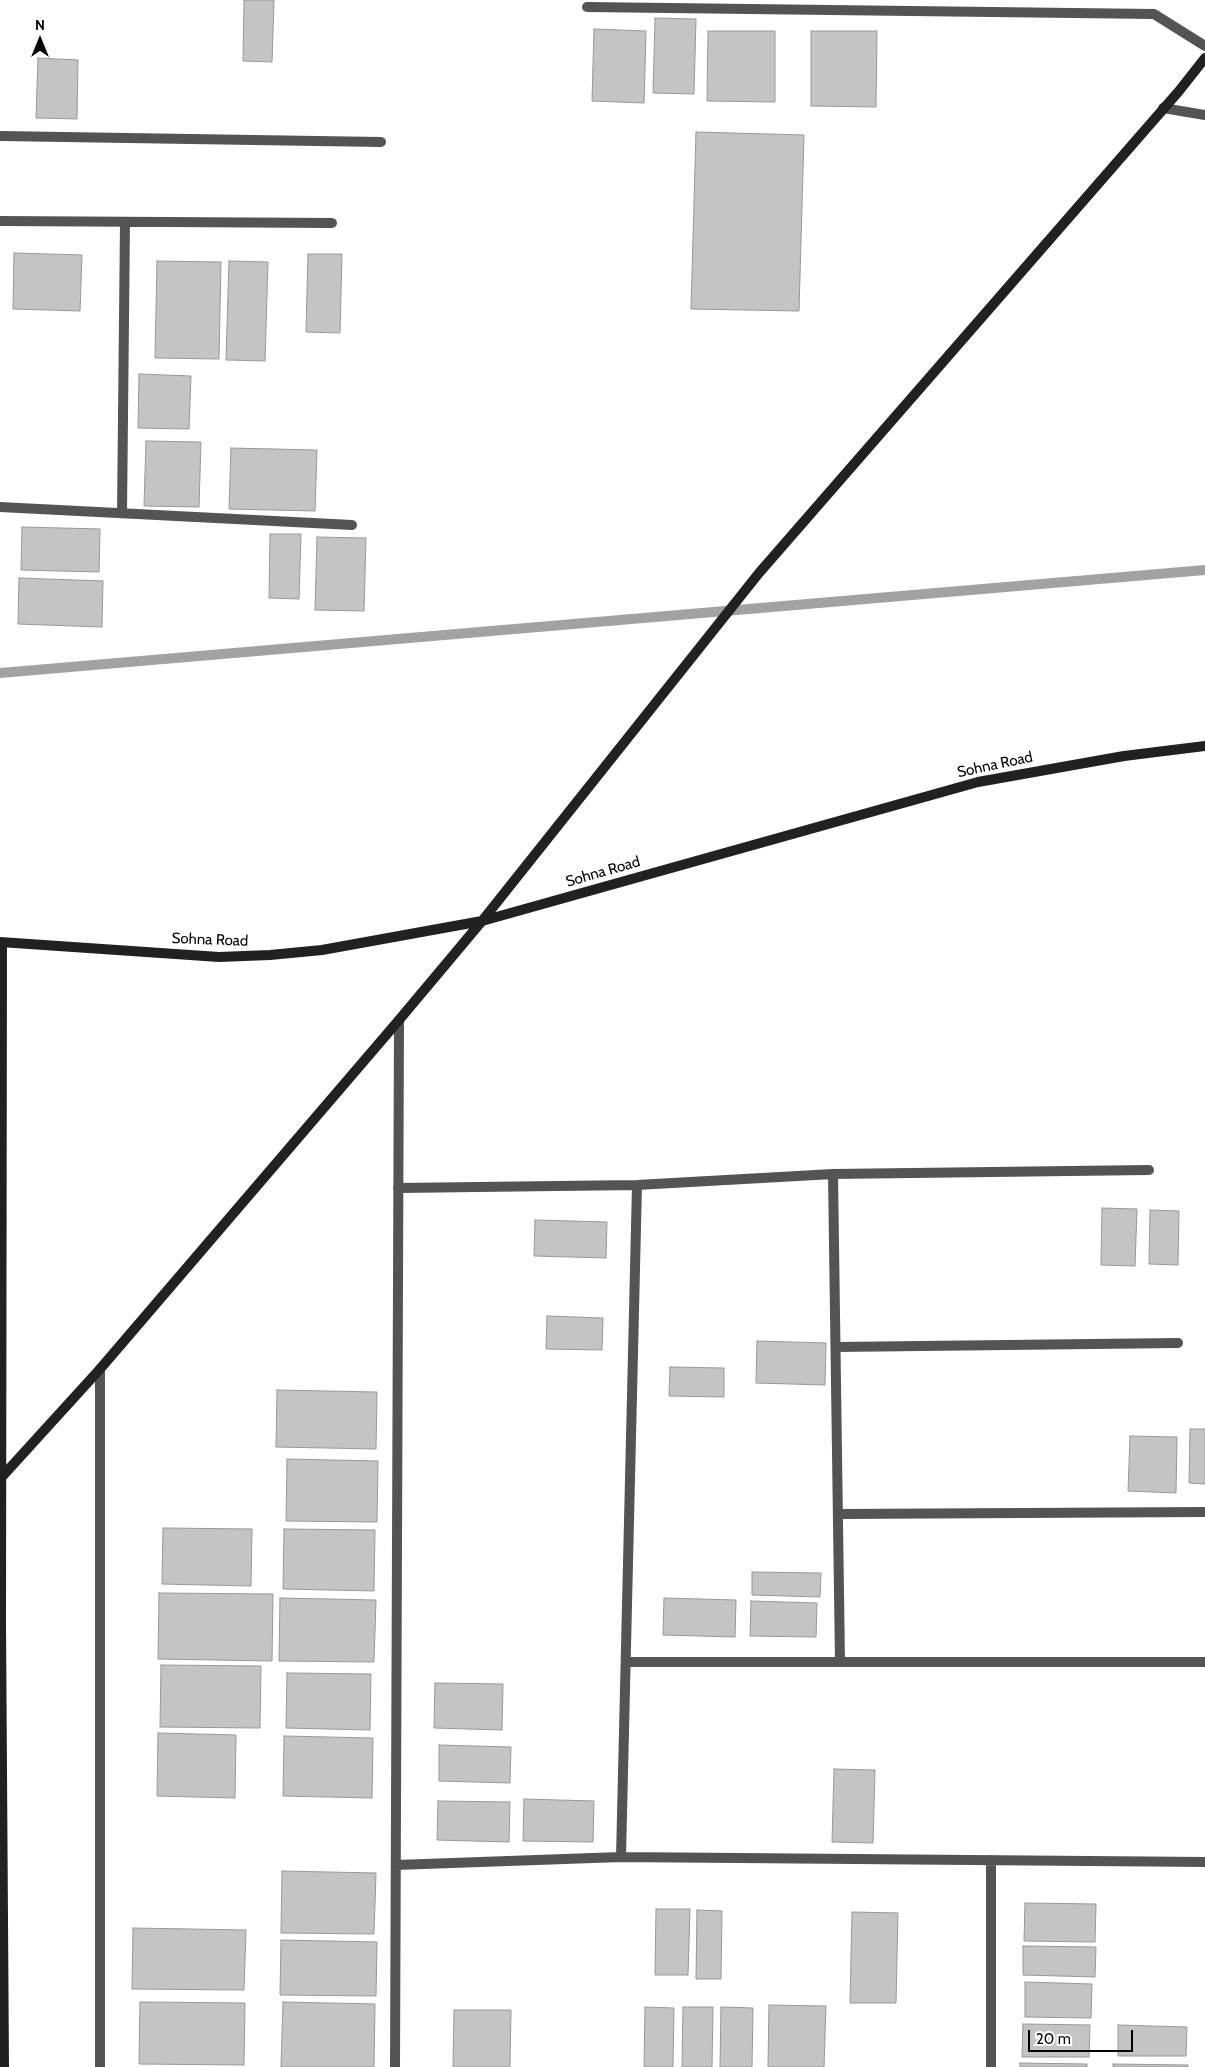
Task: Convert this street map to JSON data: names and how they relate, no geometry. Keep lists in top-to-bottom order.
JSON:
{
  "streets": {
    "street": ["Sohna Road"]
  },
  "scale_bar": "20 m",
  "north": "top"
}
